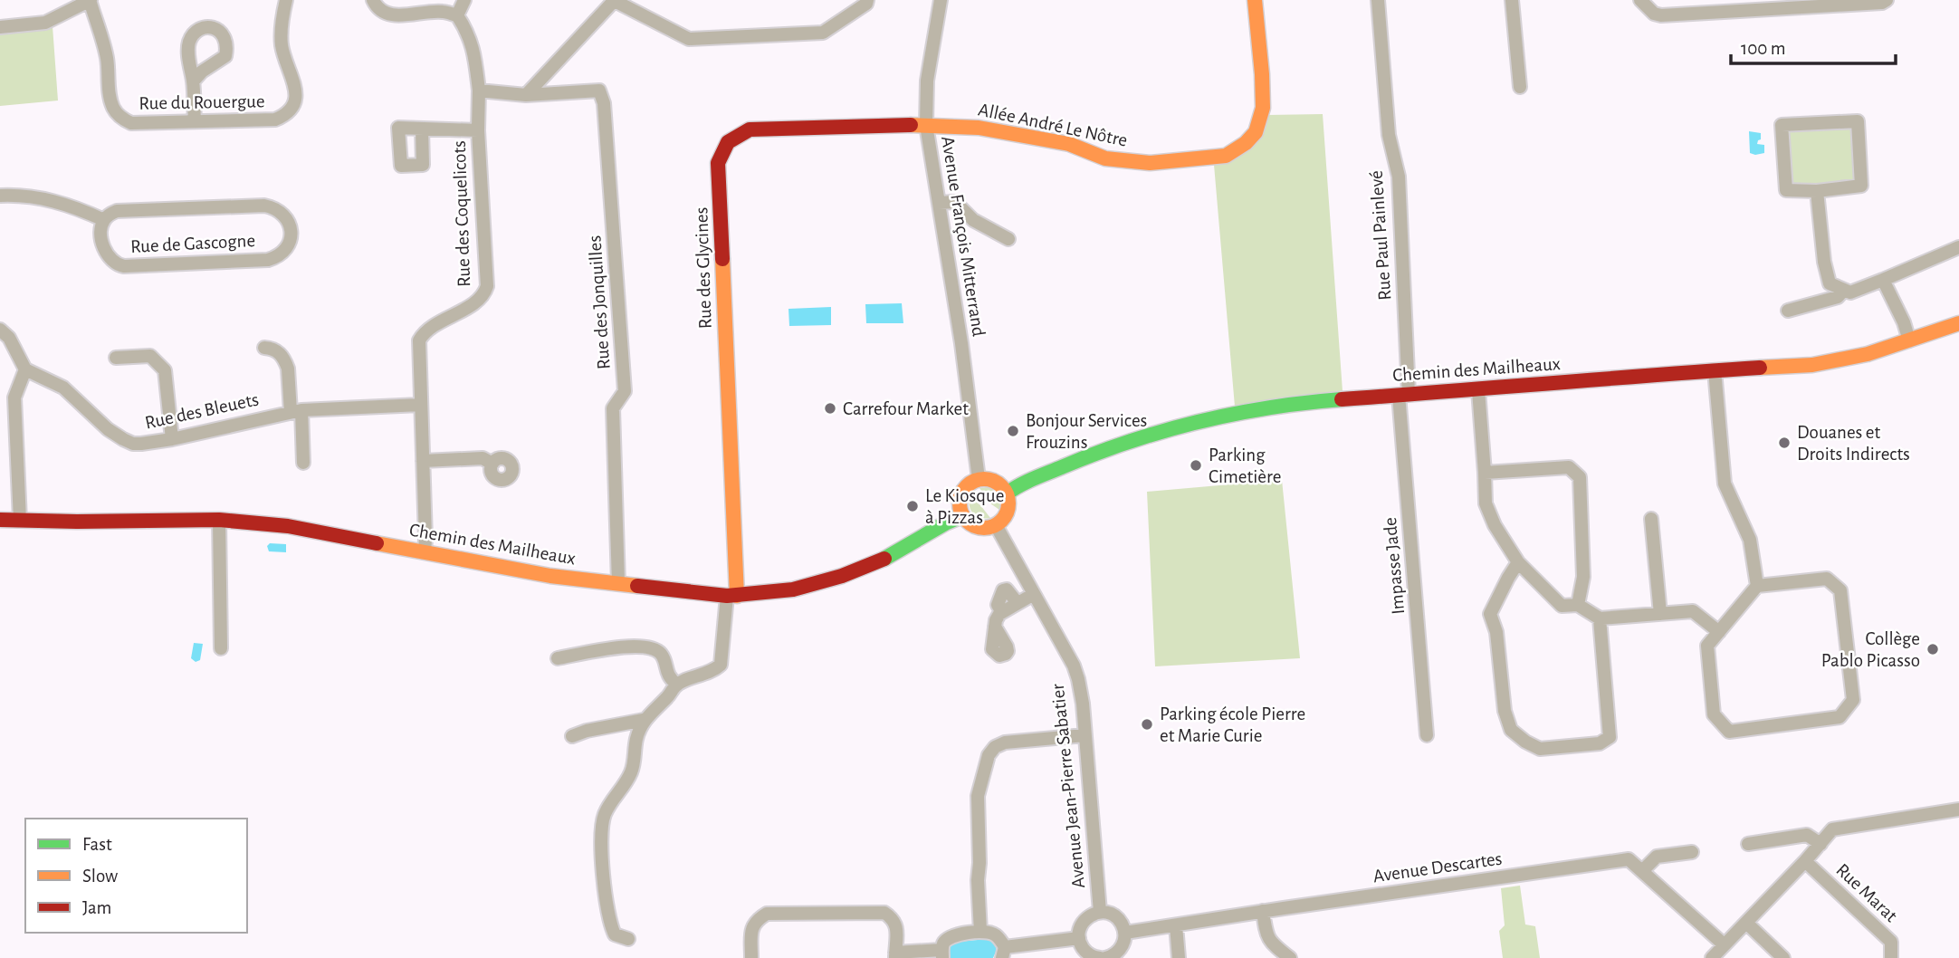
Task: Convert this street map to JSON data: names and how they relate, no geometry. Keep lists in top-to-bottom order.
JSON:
{
  "streets": {
    "street": [
      "Rue du Rouergue",
      "Allée André Le Nôtre",
      "Rue des Coquelicots",
      "Rue Paul Painlevé",
      "Avenue François Mitterrand",
      "Rue de Gascogne",
      "Rue des Glycines",
      "Rue des Jonquilles",
      "Chemin des Mailheaux",
      "Rue des Bleuets",
      "Impasse Jade",
      "Avenue Jean-Pierre Sabatier",
      "Avenue Descartes",
      "Rue Marat"
    ]
  },
  "crossings": [
    ["Allée André Le Nôtre", "Avenue François Mitterrand"],
    ["Allée André Le Nôtre", "Rue des Glycines"],
    ["Rue des Coquelicots", "Chemin des Mailheaux"],
    ["Rue des Coquelicots", "Rue des Bleuets"],
    ["Rue Paul Painlevé", "Chemin des Mailheaux"],
    ["Rue Paul Painlevé", "Impasse Jade"],
    ["Avenue François Mitterrand", "Rue des Glycines"],
    ["Avenue François Mitterrand", "Chemin des Mailheaux"],
    ["Avenue François Mitterrand", "Avenue Jean-Pierre Sabatier"],
    ["Rue des Glycines", "Chemin des Mailheaux"],
    ["Rue des Jonquilles", "Chemin des Mailheaux"],
    ["Chemin des Mailheaux", "Impasse Jade"],
    ["Chemin des Mailheaux", "Avenue Jean-Pierre Sabatier"]
  ],
  "places": [
    "Carrefour Market",
    "Bonjour Services Frouzins",
    "Douanes et Droits Indirects",
    "Parking Cimetière",
    "Le Kiosque à Pizzas",
    "Collège Pablo Picasso",
    "Parking école Pierre et Marie Curie"
  ],
  "legend": ["Fast", "Slow", "Jam"],
  "scale_bar": "100 m"
}
